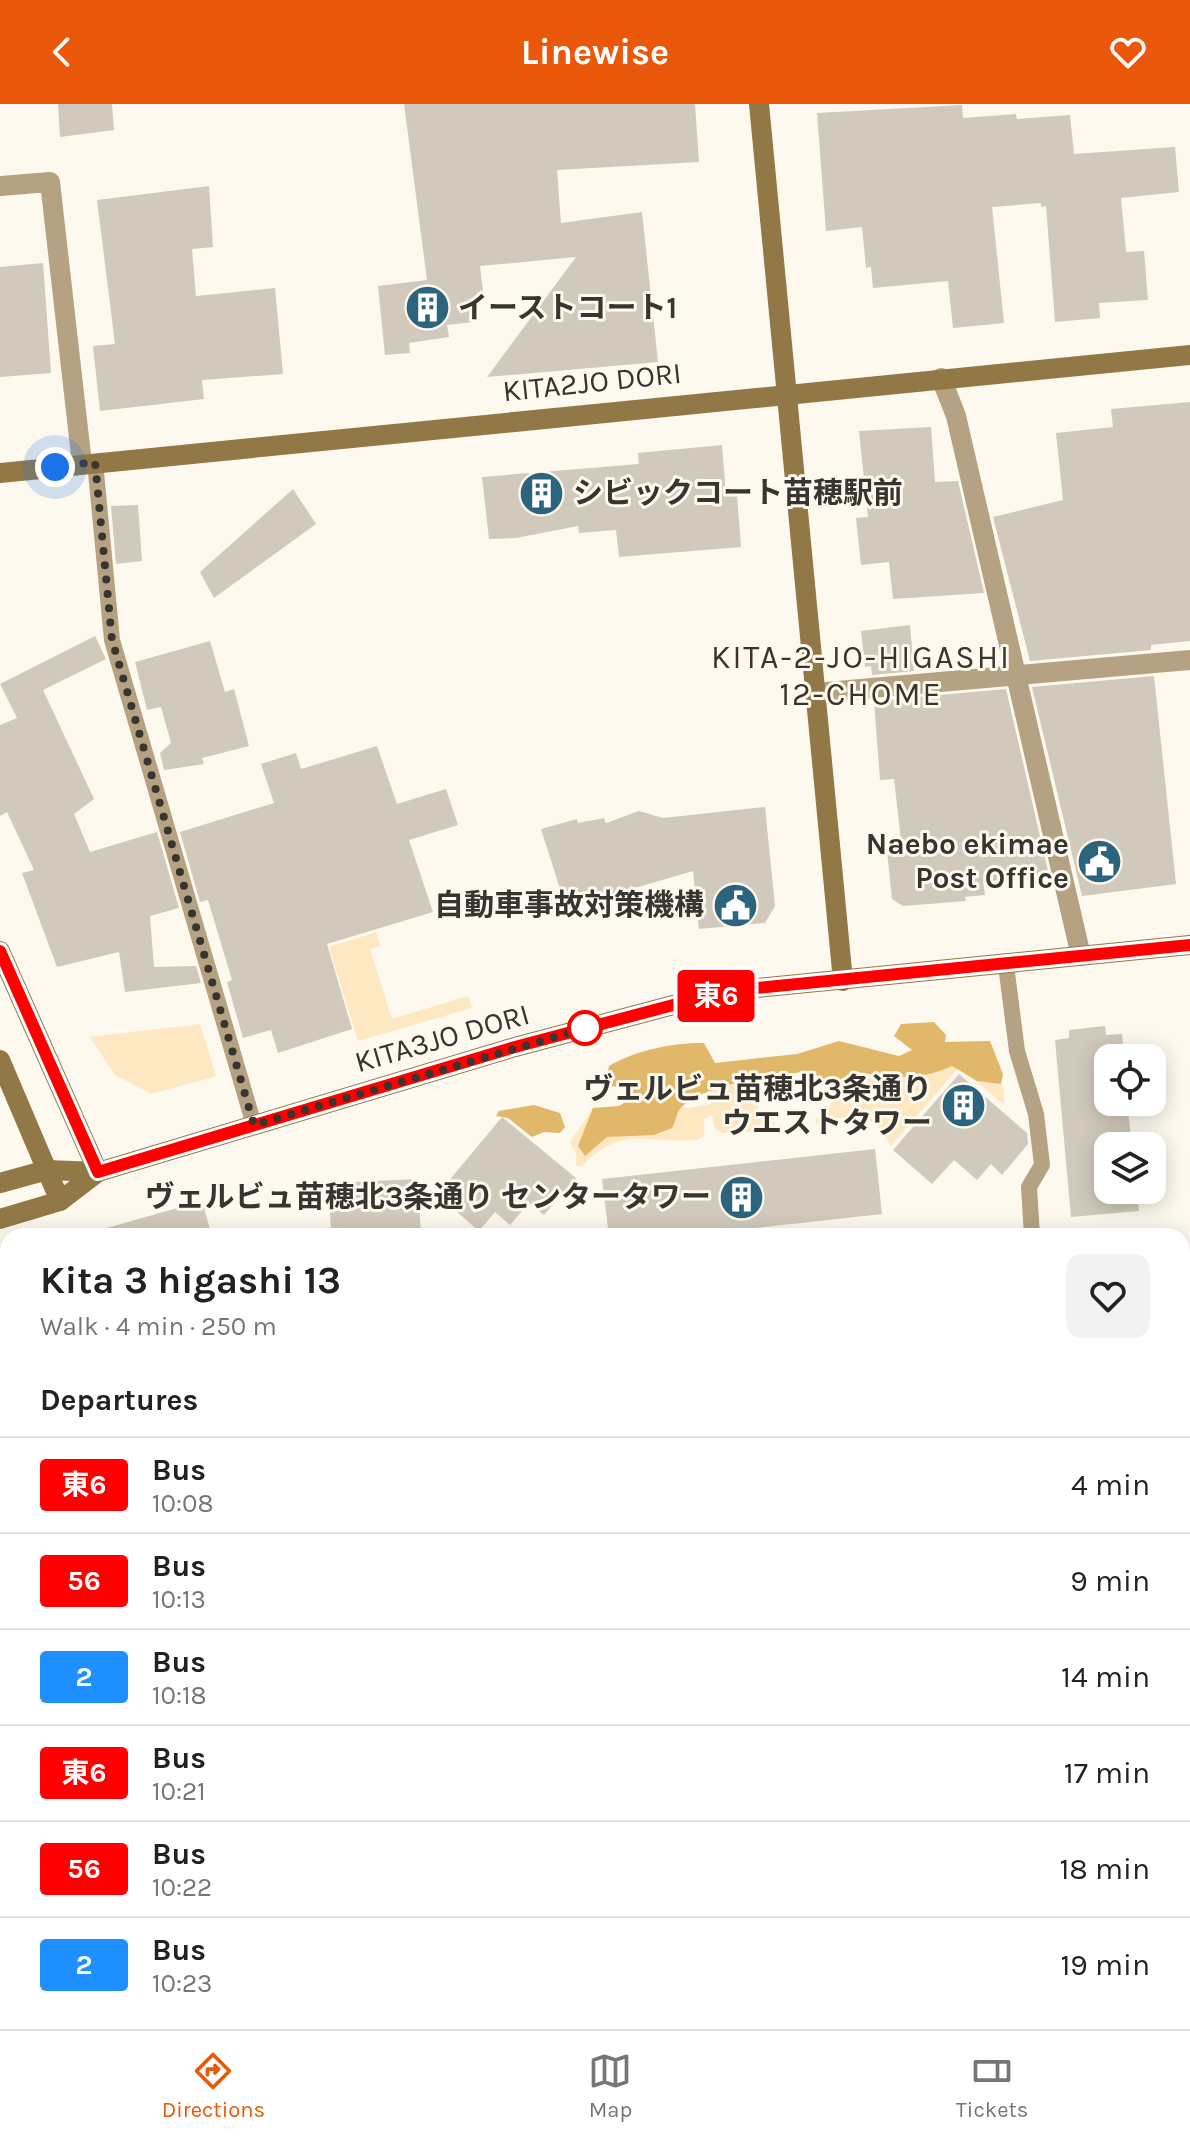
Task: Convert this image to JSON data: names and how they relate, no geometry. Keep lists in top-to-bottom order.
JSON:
{
  "streets": {
    "street": ["KITA2JO DORI", "KITA3JO DORI"]
  },
  "districts": ["KITA-2-JO-HIGASHI 12-CHOME"],
  "places": {
    "building": [
      "イーストコート1",
      "シビックコート苗穂駅前",
      "ヴェルビュ苗穂北3条通り ウエストタワー",
      "ヴェルビュ苗穂北3条通り センタータワー"
    ],
    "public building": ["Naebo ekimae Post Office", "自動車事故対策機構"]
  },
  "lines": ["bus line 東6"],
  "page": {
    "header": "Linewise",
    "on_map": "東6",
    "heading": [
      ["Kita 3 higashi 13", "Walk · 4 min · 250 m"],
      "Departures"
    ],
    "list": [
      {
        "mark": "東6",
        "name": "Bus",
        "note": "10:08",
        "value": "4 min"
      },
      {
        "mark": "56",
        "name": "Bus",
        "note": "10:13",
        "value": "9 min"
      },
      {
        "mark": "2",
        "name": "Bus",
        "note": "10:18",
        "value": "14 min"
      },
      {
        "mark": "東6",
        "name": "Bus",
        "note": "10:21",
        "value": "17 min"
      },
      {
        "mark": "56",
        "name": "Bus",
        "note": "10:22",
        "value": "18 min"
      },
      {
        "mark": "2",
        "name": "Bus",
        "note": "10:23",
        "value": "19 min"
      }
    ],
    "tabs": ["Directions", "Map", "Tickets"]
  }
}
